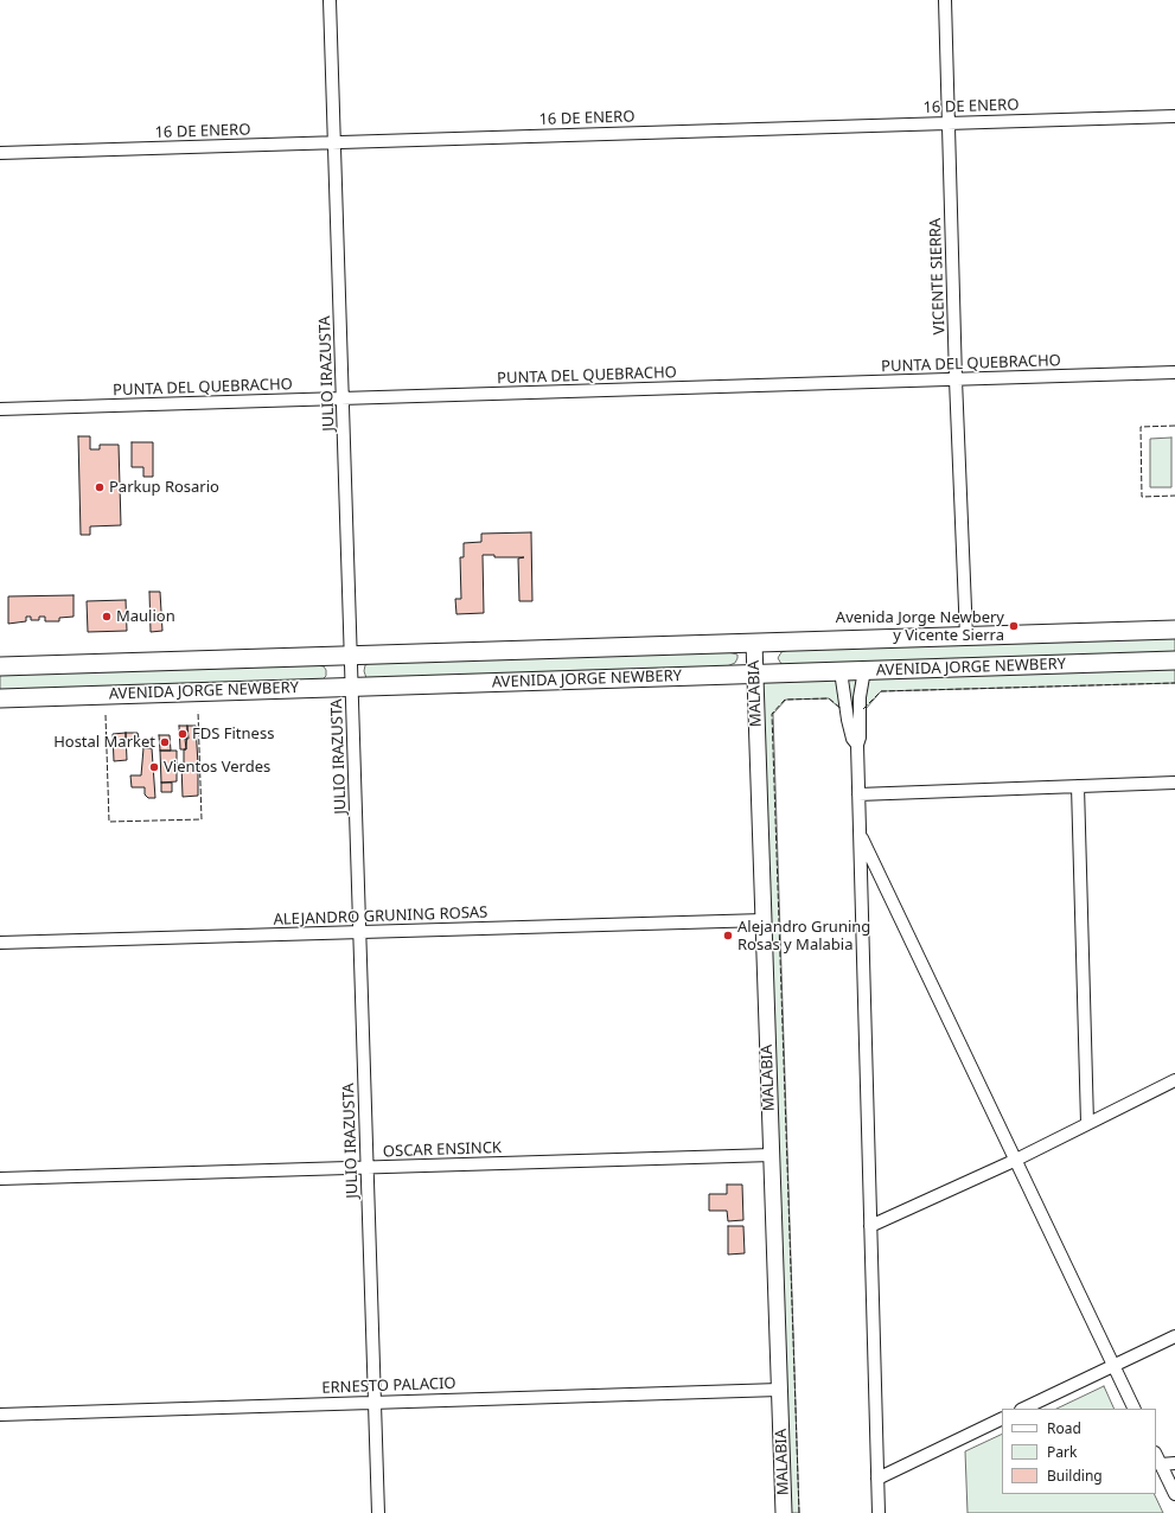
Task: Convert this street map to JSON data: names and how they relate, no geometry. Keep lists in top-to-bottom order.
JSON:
{
  "streets": {
    "main road": ["AVENIDA JORGE NEWBERY"],
    "street": [
      "16 DE ENERO",
      "VICENTE SIERRA",
      "PUNTA DEL QUEBRACHO",
      "JULIO IRAZUSTA",
      "MALABIA",
      "ALEJANDRO GRUNING ROSAS",
      "OSCAR ENSINCK",
      "ERNESTO PALACIO"
    ]
  },
  "crossings": [
    ["16 DE ENERO", "VICENTE SIERRA"],
    ["16 DE ENERO", "JULIO IRAZUSTA"],
    ["VICENTE SIERRA", "PUNTA DEL QUEBRACHO"],
    ["VICENTE SIERRA", "AVENIDA JORGE NEWBERY"],
    ["PUNTA DEL QUEBRACHO", "JULIO IRAZUSTA"],
    ["JULIO IRAZUSTA", "AVENIDA JORGE NEWBERY"],
    ["JULIO IRAZUSTA", "ALEJANDRO GRUNING ROSAS"],
    ["JULIO IRAZUSTA", "OSCAR ENSINCK"],
    ["JULIO IRAZUSTA", "ERNESTO PALACIO"],
    ["AVENIDA JORGE NEWBERY", "MALABIA"],
    ["MALABIA", "ALEJANDRO GRUNING ROSAS"],
    ["MALABIA", "OSCAR ENSINCK"],
    ["MALABIA", "ERNESTO PALACIO"]
  ],
  "places": [
    "Parkup Rosario",
    "Maulion",
    "Avenida Jorge Newbery y Vicente Sierra",
    "FDS Fitness",
    "Hostal Market",
    "Vientos Verdes",
    "Alejandro Gruning Rosas y Malabia"
  ],
  "legend": ["Road", "Park", "Building"]
}
